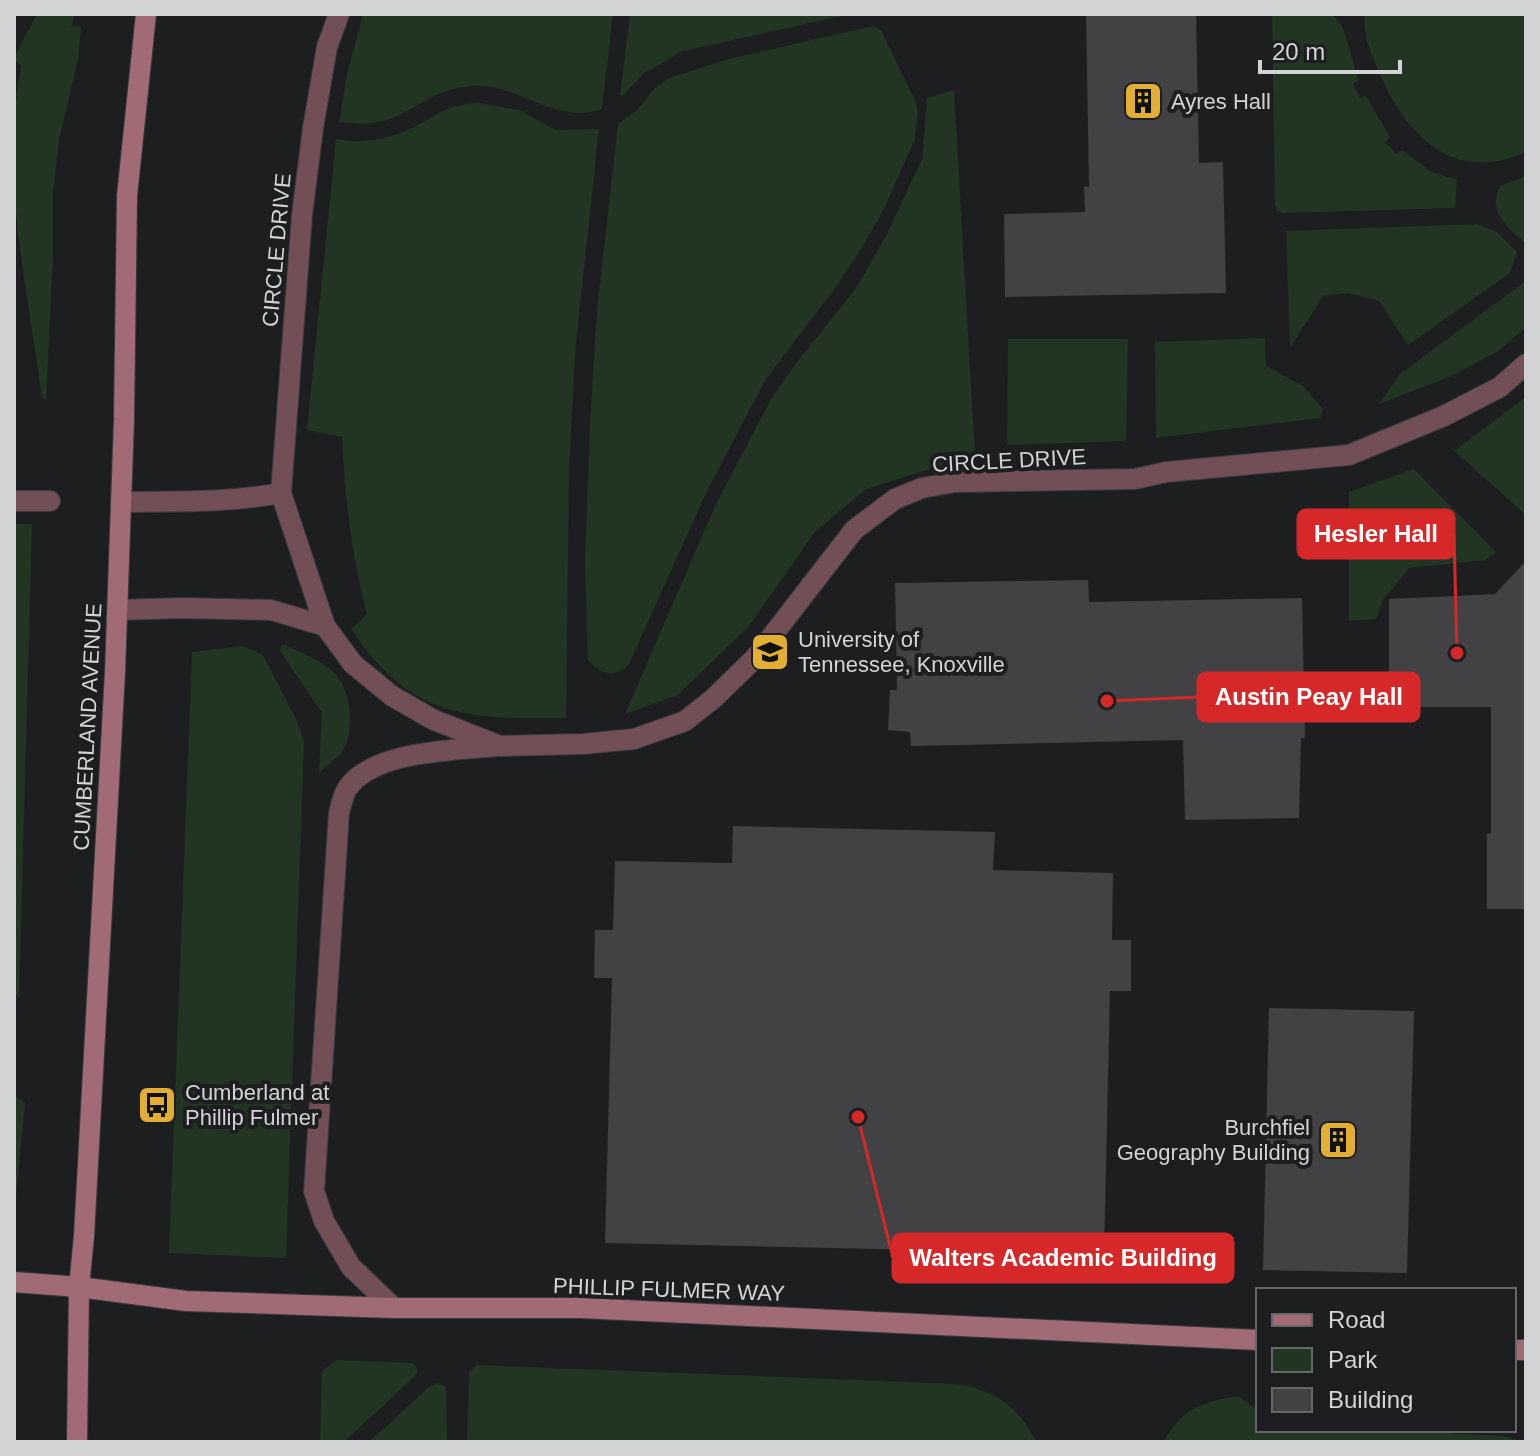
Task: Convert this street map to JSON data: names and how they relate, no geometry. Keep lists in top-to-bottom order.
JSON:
{
  "streets": {
    "main road": ["CUMBERLAND AVENUE", "PHILLIP FULMER WAY"],
    "street": ["CIRCLE DRIVE"]
  },
  "crossings": [
    ["CUMBERLAND AVENUE", "PHILLIP FULMER WAY"]
  ],
  "places": {
    "building": ["Ayres Hall", "Burchfiel Geography Building"],
    "school or university": ["University of Tennessee, Knoxville"],
    "other": ["Hesler Hall", "Austin Peay Hall", "Walters Academic Building"],
    "bus stop": ["Cumberland at Phillip Fulmer"]
  },
  "legend": ["Road", "Park", "Building"],
  "scale_bar": "20 m"
}
